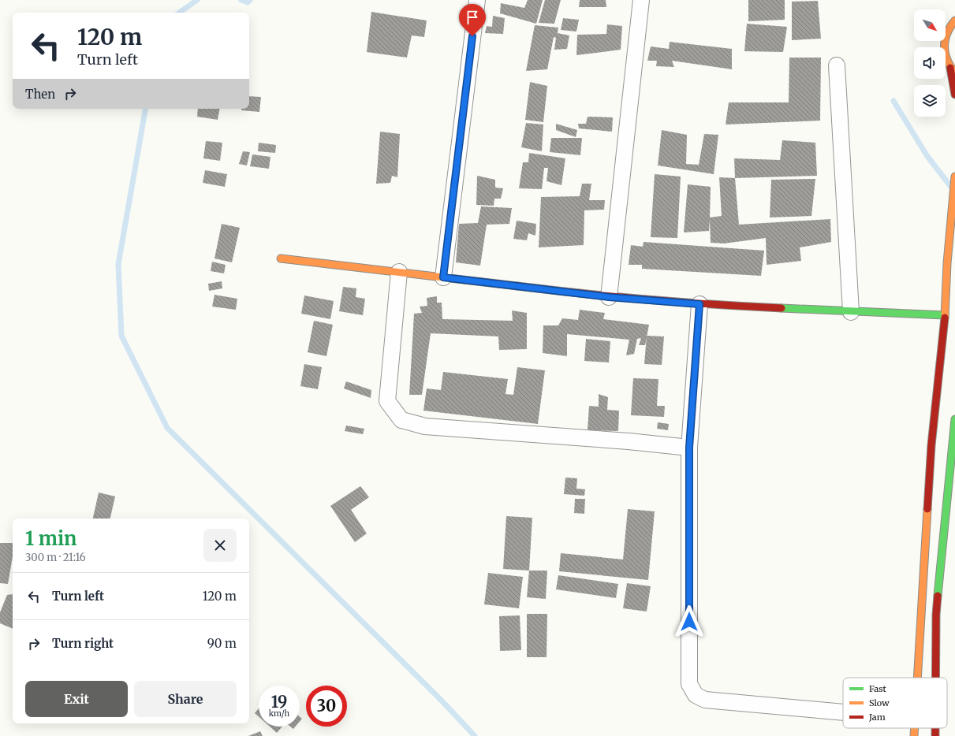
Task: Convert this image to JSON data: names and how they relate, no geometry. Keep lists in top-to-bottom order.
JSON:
{
  "legend": ["Fast", "Slow", "Jam"],
  "north": "bottom right",
  "page": {
    "turn": ["120 m", "Turn left"],
    "then": "Then",
    "heading": ["1 min", "300 m · 21:16"],
    "list": [
      {
        "name": "Turn left",
        "value": "120 m"
      },
      {
        "name": "Turn right",
        "value": "90 m"
      }
    ],
    "buttons": ["Exit", "Share"],
    "speed": "19 km/h",
    "limit": "30"
  }
}
